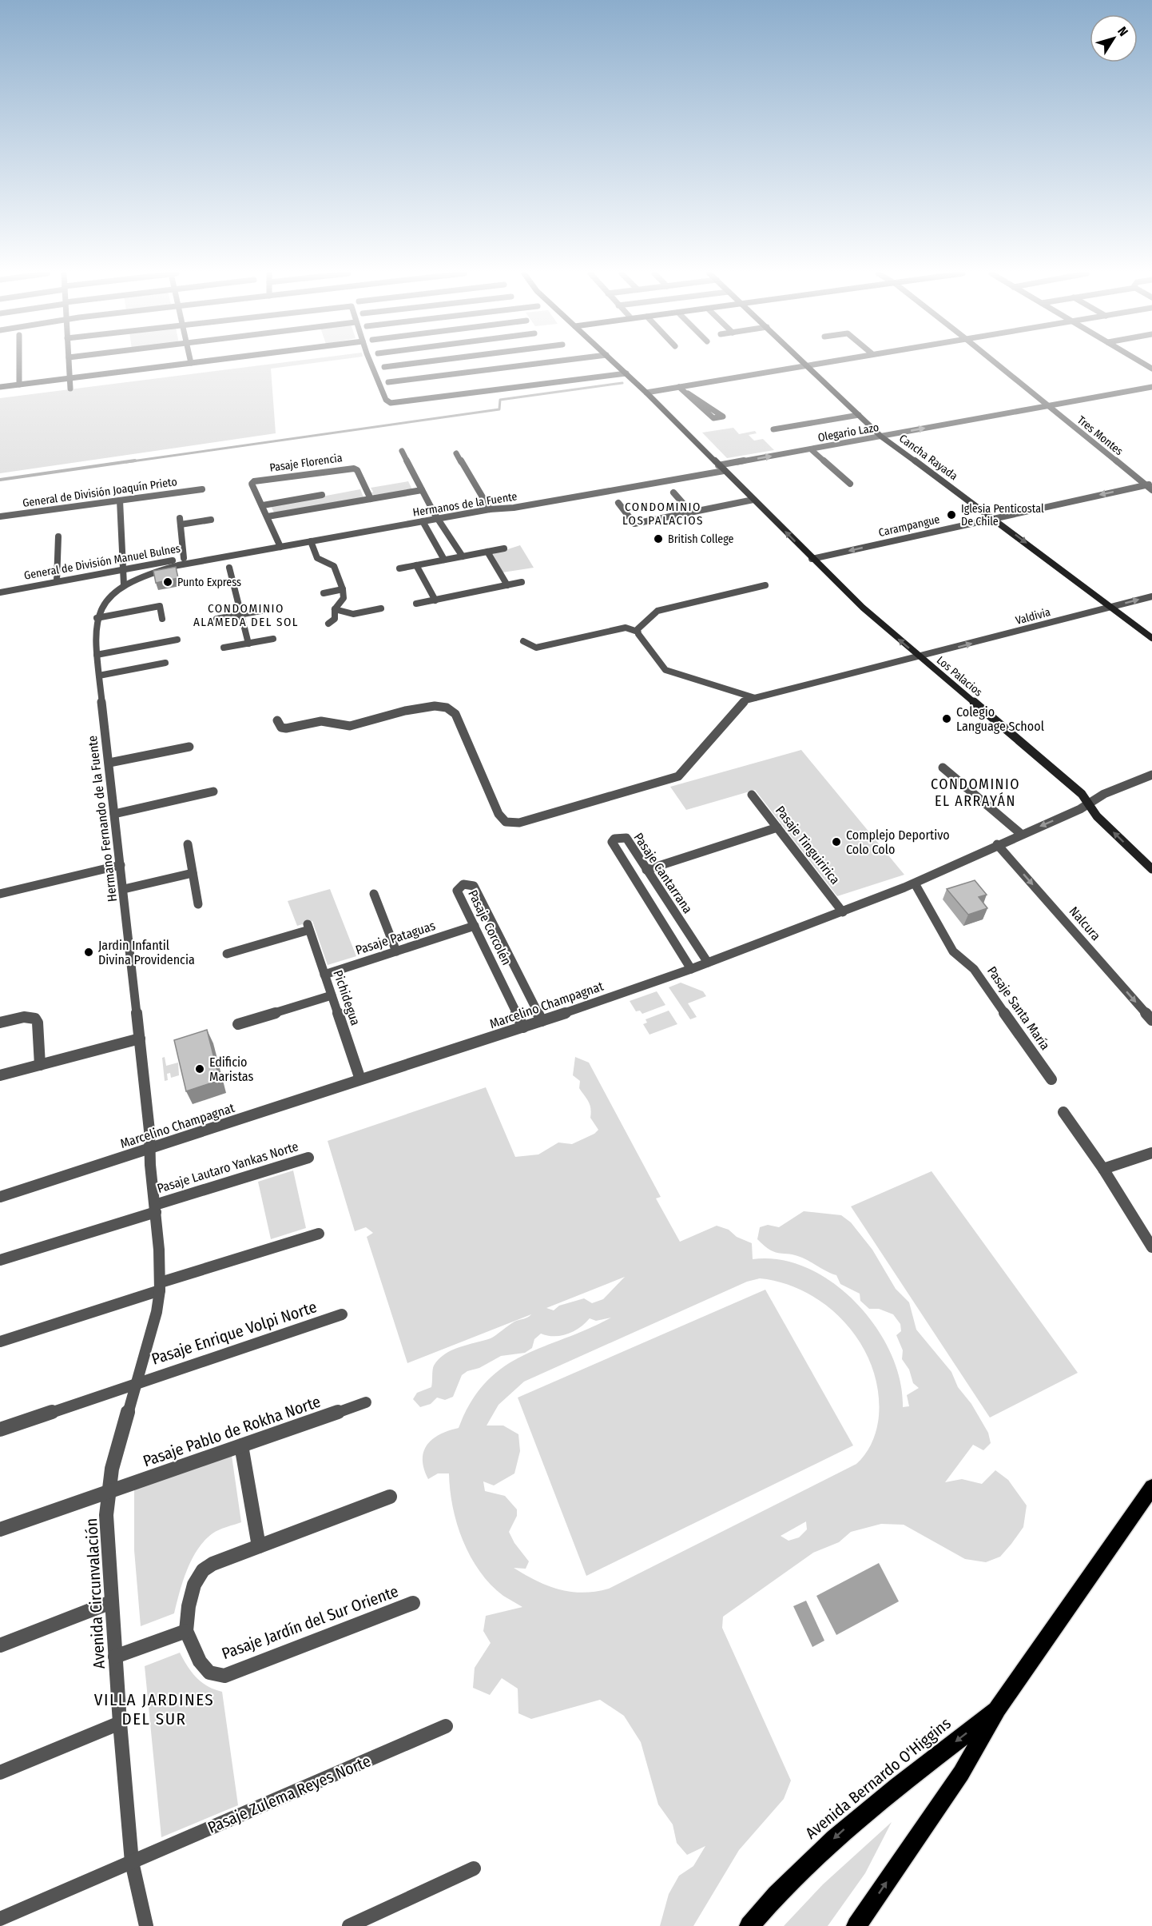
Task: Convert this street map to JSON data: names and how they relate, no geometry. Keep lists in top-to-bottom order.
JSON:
{
  "streets": {
    "main road": ["Cancha Rayada", "Los Palacios", "Avenida Bernardo O'Higgins"],
    "street": [
      "Olegario Lazo",
      "Tres Montes",
      "Pasaje Florencia",
      "General de División Joaquín Prieto",
      "Hermanos de la Fuente",
      "Carampangue",
      "General de División Manuel Bulnes",
      "Valdivia",
      "Hermano Fernando de la Fuente",
      "Pasaje Tinguiririca",
      "Pasaje Cantarrana",
      "Nalcura",
      "Pasaje Corcolén",
      "Pasaje Pataguas",
      "Pichidegua",
      "Marcelino Champagnat",
      "Pasaje Santa María",
      "Pasaje Lautaro Yankas Norte",
      "Pasaje Enrique Volpi Norte",
      "Pasaje Pablo de Rokha Norte",
      "Avenida Circunvalación",
      "Pasaje Jardín del Sur Oriente",
      "Pasaje Zulema Reyes Norte"
    ]
  },
  "crossings": [
    ["Olegario Lazo", "Tres Montes"],
    ["Olegario Lazo", "Cancha Rayada"],
    ["Olegario Lazo", "Hermanos de la Fuente"],
    ["Olegario Lazo", "Los Palacios"],
    ["Tres Montes", "Carampangue"],
    ["Cancha Rayada", "Carampangue"],
    ["Cancha Rayada", "Valdivia"],
    ["Pasaje Florencia", "Hermanos de la Fuente"],
    ["Hermanos de la Fuente", "General de División Manuel Bulnes"],
    ["Hermanos de la Fuente", "Los Palacios"],
    ["Hermanos de la Fuente", "Hermano Fernando de la Fuente"],
    ["Carampangue", "Los Palacios"],
    ["General de División Manuel Bulnes", "Hermano Fernando de la Fuente"],
    ["Valdivia", "Los Palacios"],
    ["Los Palacios", "Marcelino Champagnat"],
    ["Hermano Fernando de la Fuente", "Marcelino Champagnat"],
    ["Hermano Fernando de la Fuente", "Avenida Circunvalación"],
    ["Pasaje Tinguiririca", "Marcelino Champagnat"],
    ["Pasaje Cantarrana", "Marcelino Champagnat"],
    ["Nalcura", "Marcelino Champagnat"],
    ["Pasaje Corcolén", "Pasaje Pataguas"],
    ["Pasaje Corcolén", "Marcelino Champagnat"],
    ["Pasaje Pataguas", "Pichidegua"],
    ["Pichidegua", "Marcelino Champagnat"],
    ["Marcelino Champagnat", "Pasaje Santa María"],
    ["Marcelino Champagnat", "Avenida Circunvalación"],
    ["Pasaje Lautaro Yankas Norte", "Avenida Circunvalación"],
    ["Pasaje Enrique Volpi Norte", "Avenida Circunvalación"],
    ["Pasaje Pablo de Rokha Norte", "Avenida Circunvalación"],
    ["Avenida Circunvalación", "Pasaje Zulema Reyes Norte"]
  ],
  "one_way": [
    "Carampangue",
    "Valdivia",
    "Los Palacios",
    "Nalcura"
  ],
  "districts": [
    "CONDOMINIO LOS PALACIOS",
    "CONDOMINIO ALAMEDA DEL SOL",
    "CONDOMINIO EL ARRAYÁN",
    "VILLA JARDINES DEL SUR"
  ],
  "places": [
    "Iglesia Penticostal De Chile",
    "British College",
    "Punto Express",
    "Colegio Language School",
    "Complejo Deportivo Colo Colo",
    "Jardin Infantil Divina Providencia",
    "Edificio Maristas"
  ],
  "north": "top right"
}
